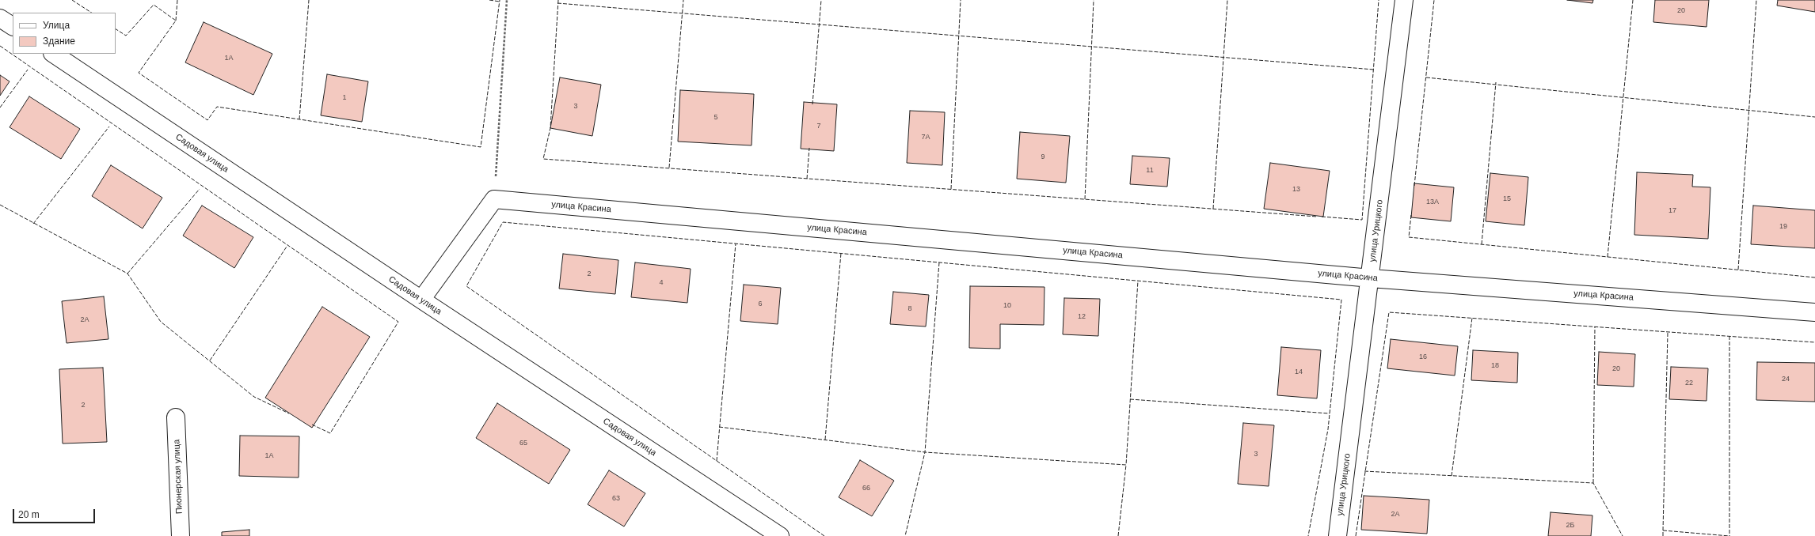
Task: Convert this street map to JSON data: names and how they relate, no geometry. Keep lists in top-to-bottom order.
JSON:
{
  "streets": {
    "street": [
      "Садовая улица",
      "улица Красина",
      "улица Урицкого",
      "Пионерская улица"
    ]
  },
  "crossings": [
    ["улица Красина", "улица Урицкого"]
  ],
  "house_numbers": [
    "20",
    "1А",
    "1",
    "3",
    "5",
    "7",
    "7А",
    "9",
    "11",
    "13",
    "15",
    "13А",
    "17",
    "19",
    "2",
    "4",
    "6",
    "10",
    "8",
    "12",
    "2А",
    "16",
    "18",
    "20",
    "14",
    "24",
    "22",
    "2",
    "65",
    "3",
    "1А",
    "66",
    "63",
    "2А",
    "2Б"
  ],
  "legend": ["Улица", "Здание"],
  "scale_bar": "20 m"
}
